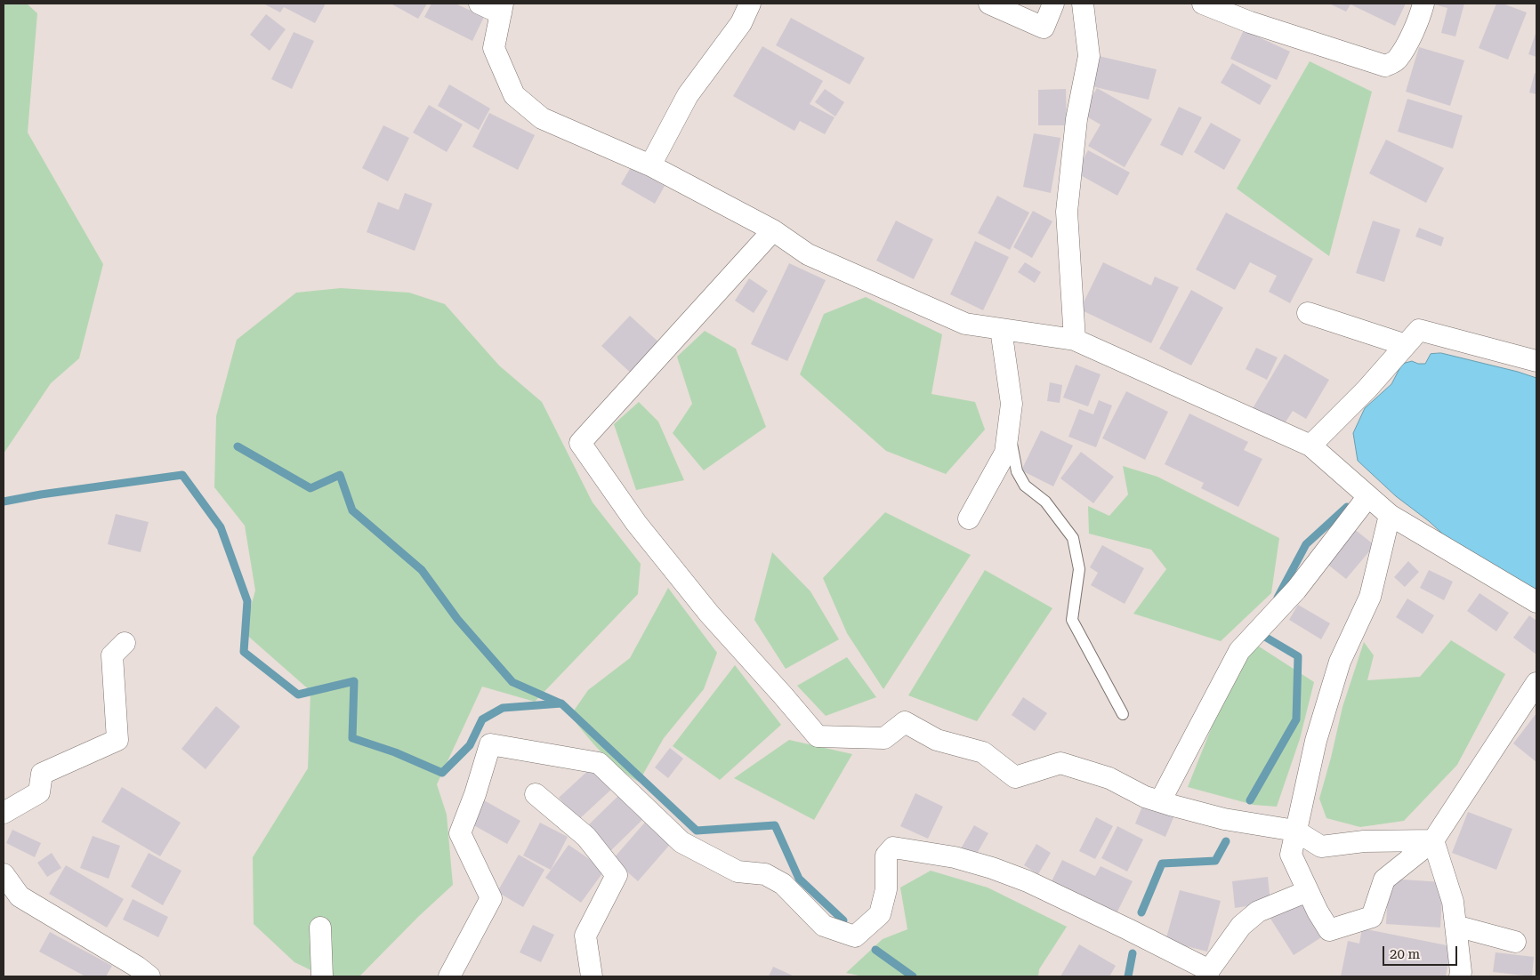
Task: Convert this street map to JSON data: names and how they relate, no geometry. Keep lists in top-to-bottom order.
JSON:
{
  "scale_bar": "20 m"
}
